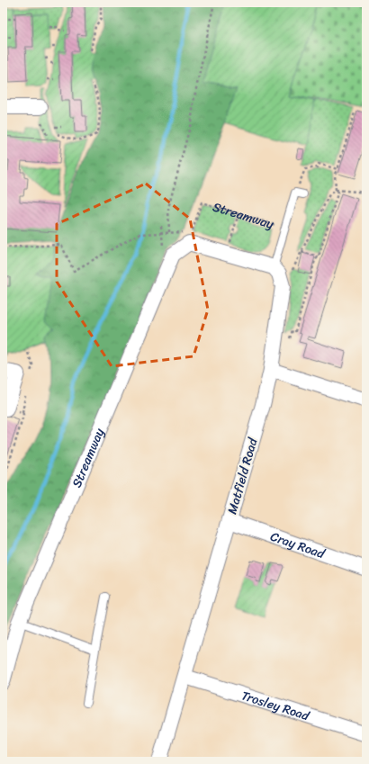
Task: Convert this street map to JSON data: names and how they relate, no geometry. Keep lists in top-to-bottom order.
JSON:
{
  "streets": {
    "street": [
      "Streamway",
      "Matfield Road",
      "Cray Road",
      "Trosley Road"
    ]
  },
  "crossings": [
    ["Streamway", "Matfield Road"],
    ["Matfield Road", "Cray Road"],
    ["Matfield Road", "Trosley Road"]
  ]
}
